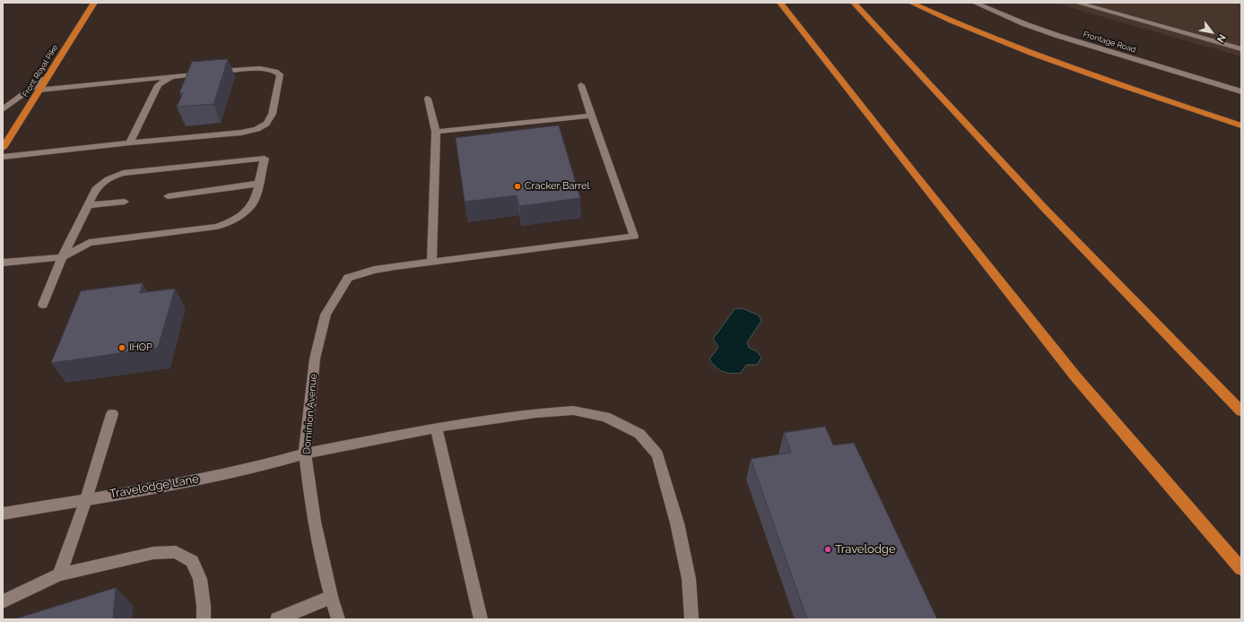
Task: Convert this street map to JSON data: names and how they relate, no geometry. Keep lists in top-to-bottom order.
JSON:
{
  "streets": {
    "highway": ["Front Royal Pike"],
    "street": ["Frontage Road", "Dominion Avenue", "Travelodge Lane"]
  },
  "crossings": [
    ["Dominion Avenue", "Travelodge Lane"]
  ],
  "places": ["Cracker Barrel", "IHOP", "Travelodge"],
  "north": "bottom right"
}
